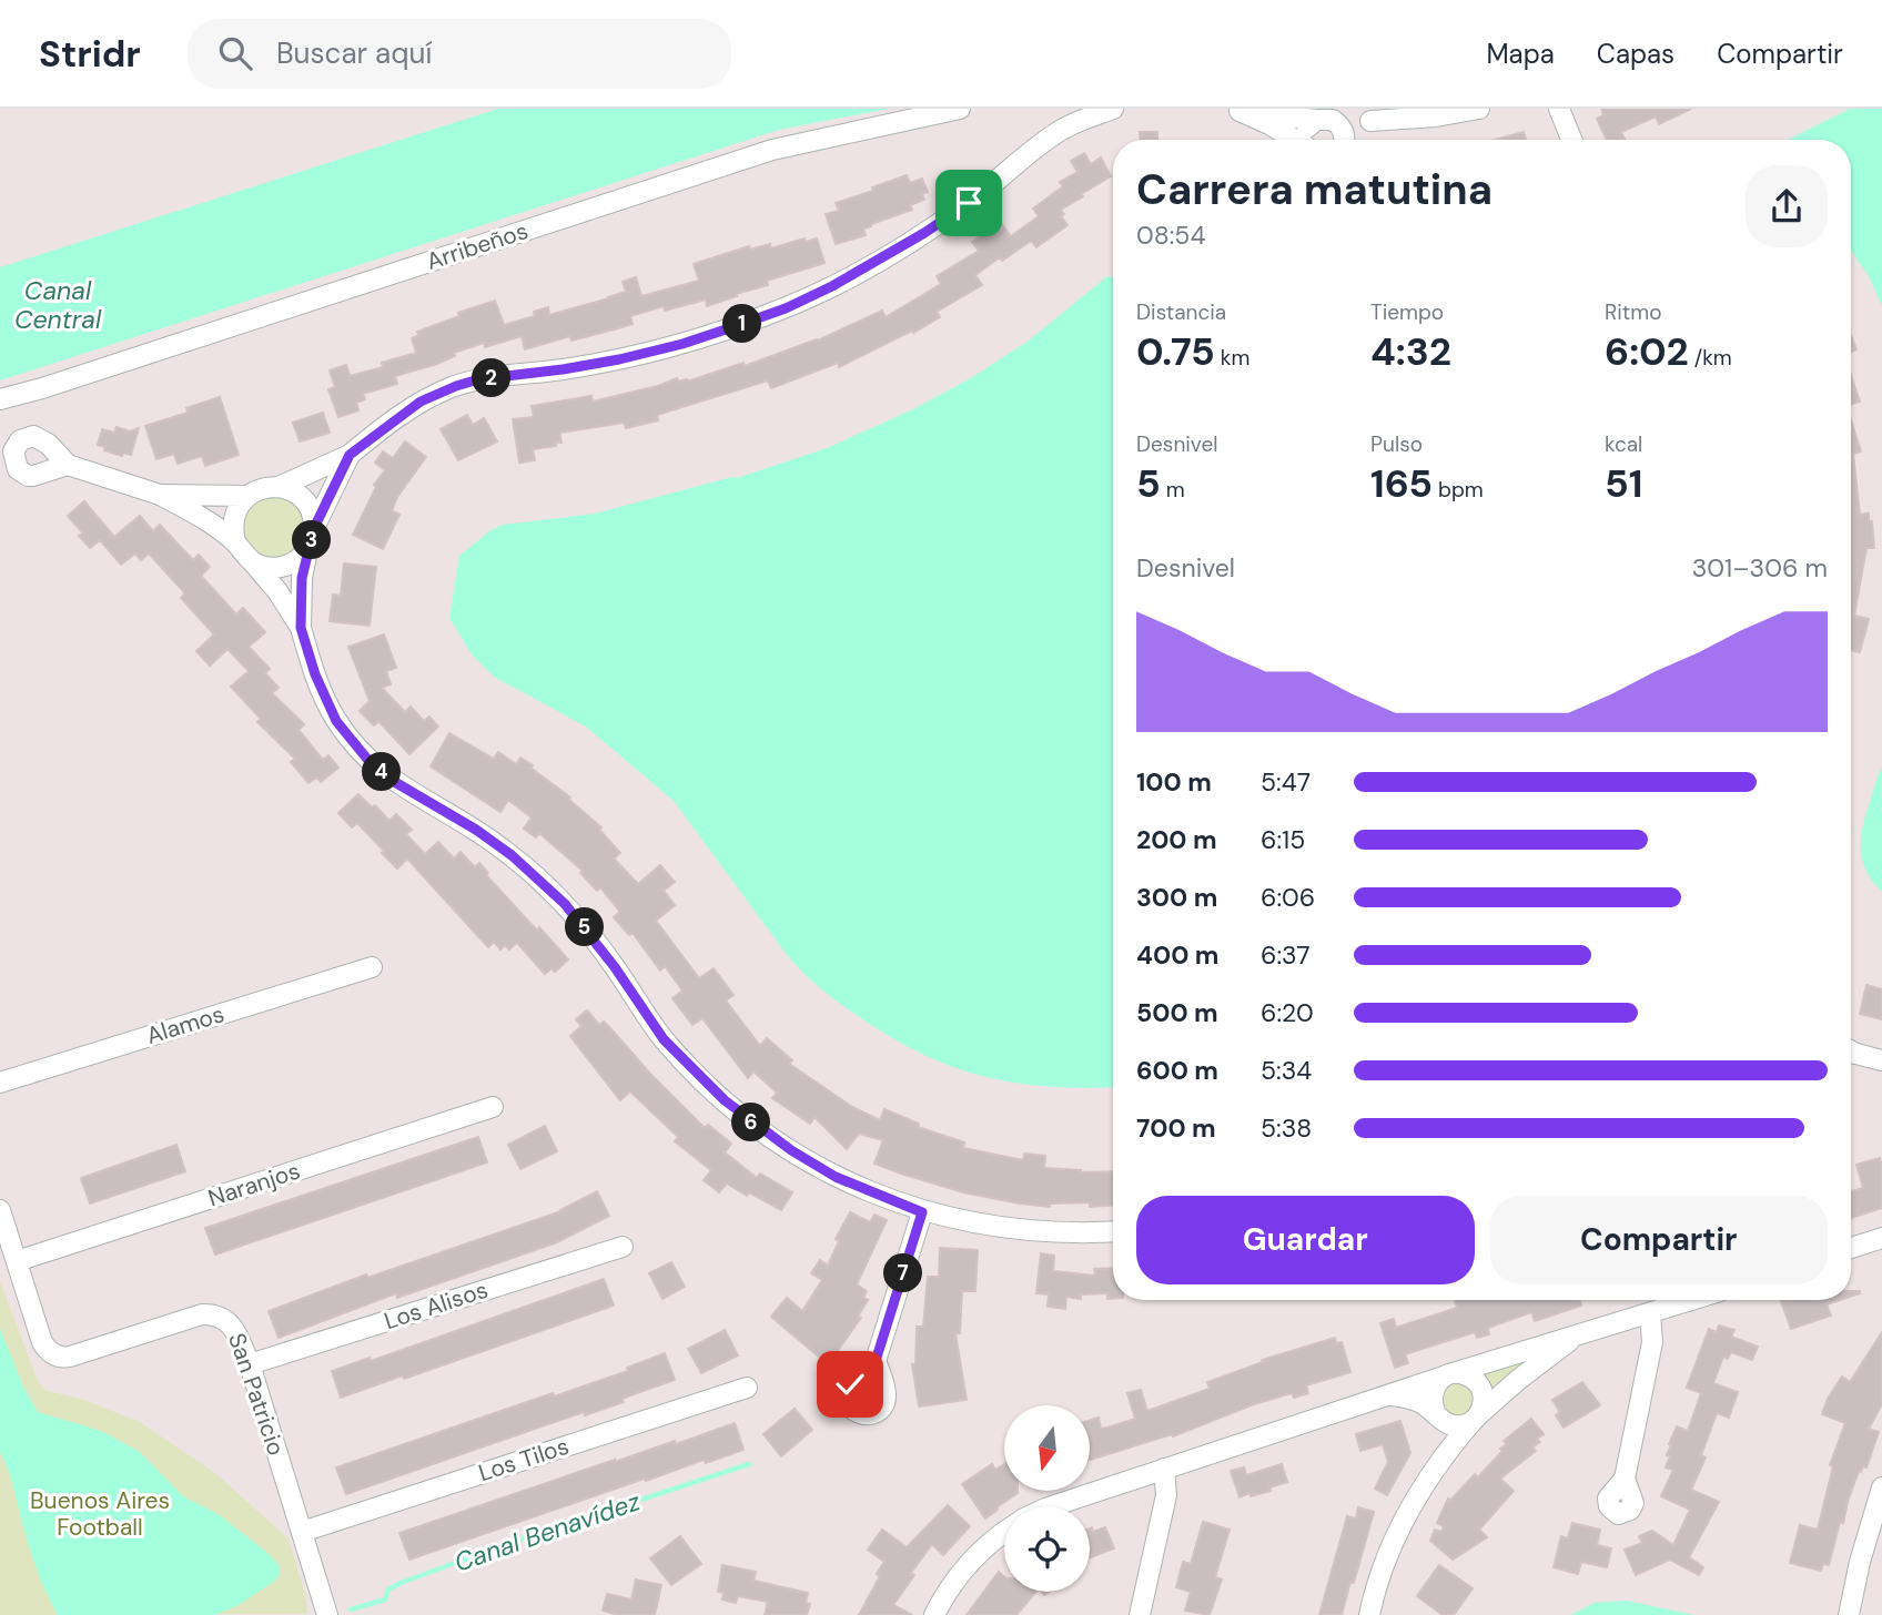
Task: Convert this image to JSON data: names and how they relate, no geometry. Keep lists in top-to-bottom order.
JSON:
{
  "streets": {
    "street": [
      "Arribeños",
      "Alamos",
      "Naranjos",
      "Los Alisos",
      "San Patricio",
      "Los Tilos"
    ]
  },
  "crossings": [
    ["Naranjos", "San Patricio"],
    ["Los Alisos", "San Patricio"],
    ["San Patricio", "Los Tilos"]
  ],
  "water": ["Canal Central", "Canal Benavídez"],
  "parks": ["Buenos Aires Football"],
  "north": "bottom",
  "page": {
    "header": "Stridr",
    "search": "Buscar aquí",
    "nav": ["Mapa", "Capas", "Compartir"],
    "heading": ["Carrera matutina", "08:54"],
    "stats": [
      ["Distancia", "0.75 km"],
      ["Tiempo", "4:32"],
      ["Ritmo", "6:02 /km"],
      ["Desnivel", "5 m"],
      ["Pulso", "165 bpm"],
      ["kcal", "51"]
    ],
    "pins": [
      "1",
      "2",
      "3",
      "4",
      "5",
      "6",
      "7"
    ],
    "chart": ["Desnivel", "301–306 m"],
    "list": [
      {
        "name": "100 m",
        "note": "5:47"
      },
      {
        "name": "200 m",
        "note": "6:15"
      },
      {
        "name": "300 m",
        "note": "6:06"
      },
      {
        "name": "400 m",
        "note": "6:37"
      },
      {
        "name": "500 m",
        "note": "6:20"
      },
      {
        "name": "600 m",
        "note": "5:34"
      },
      {
        "name": "700 m",
        "note": "5:38"
      }
    ],
    "buttons": ["Guardar", "Compartir"]
  }
}
